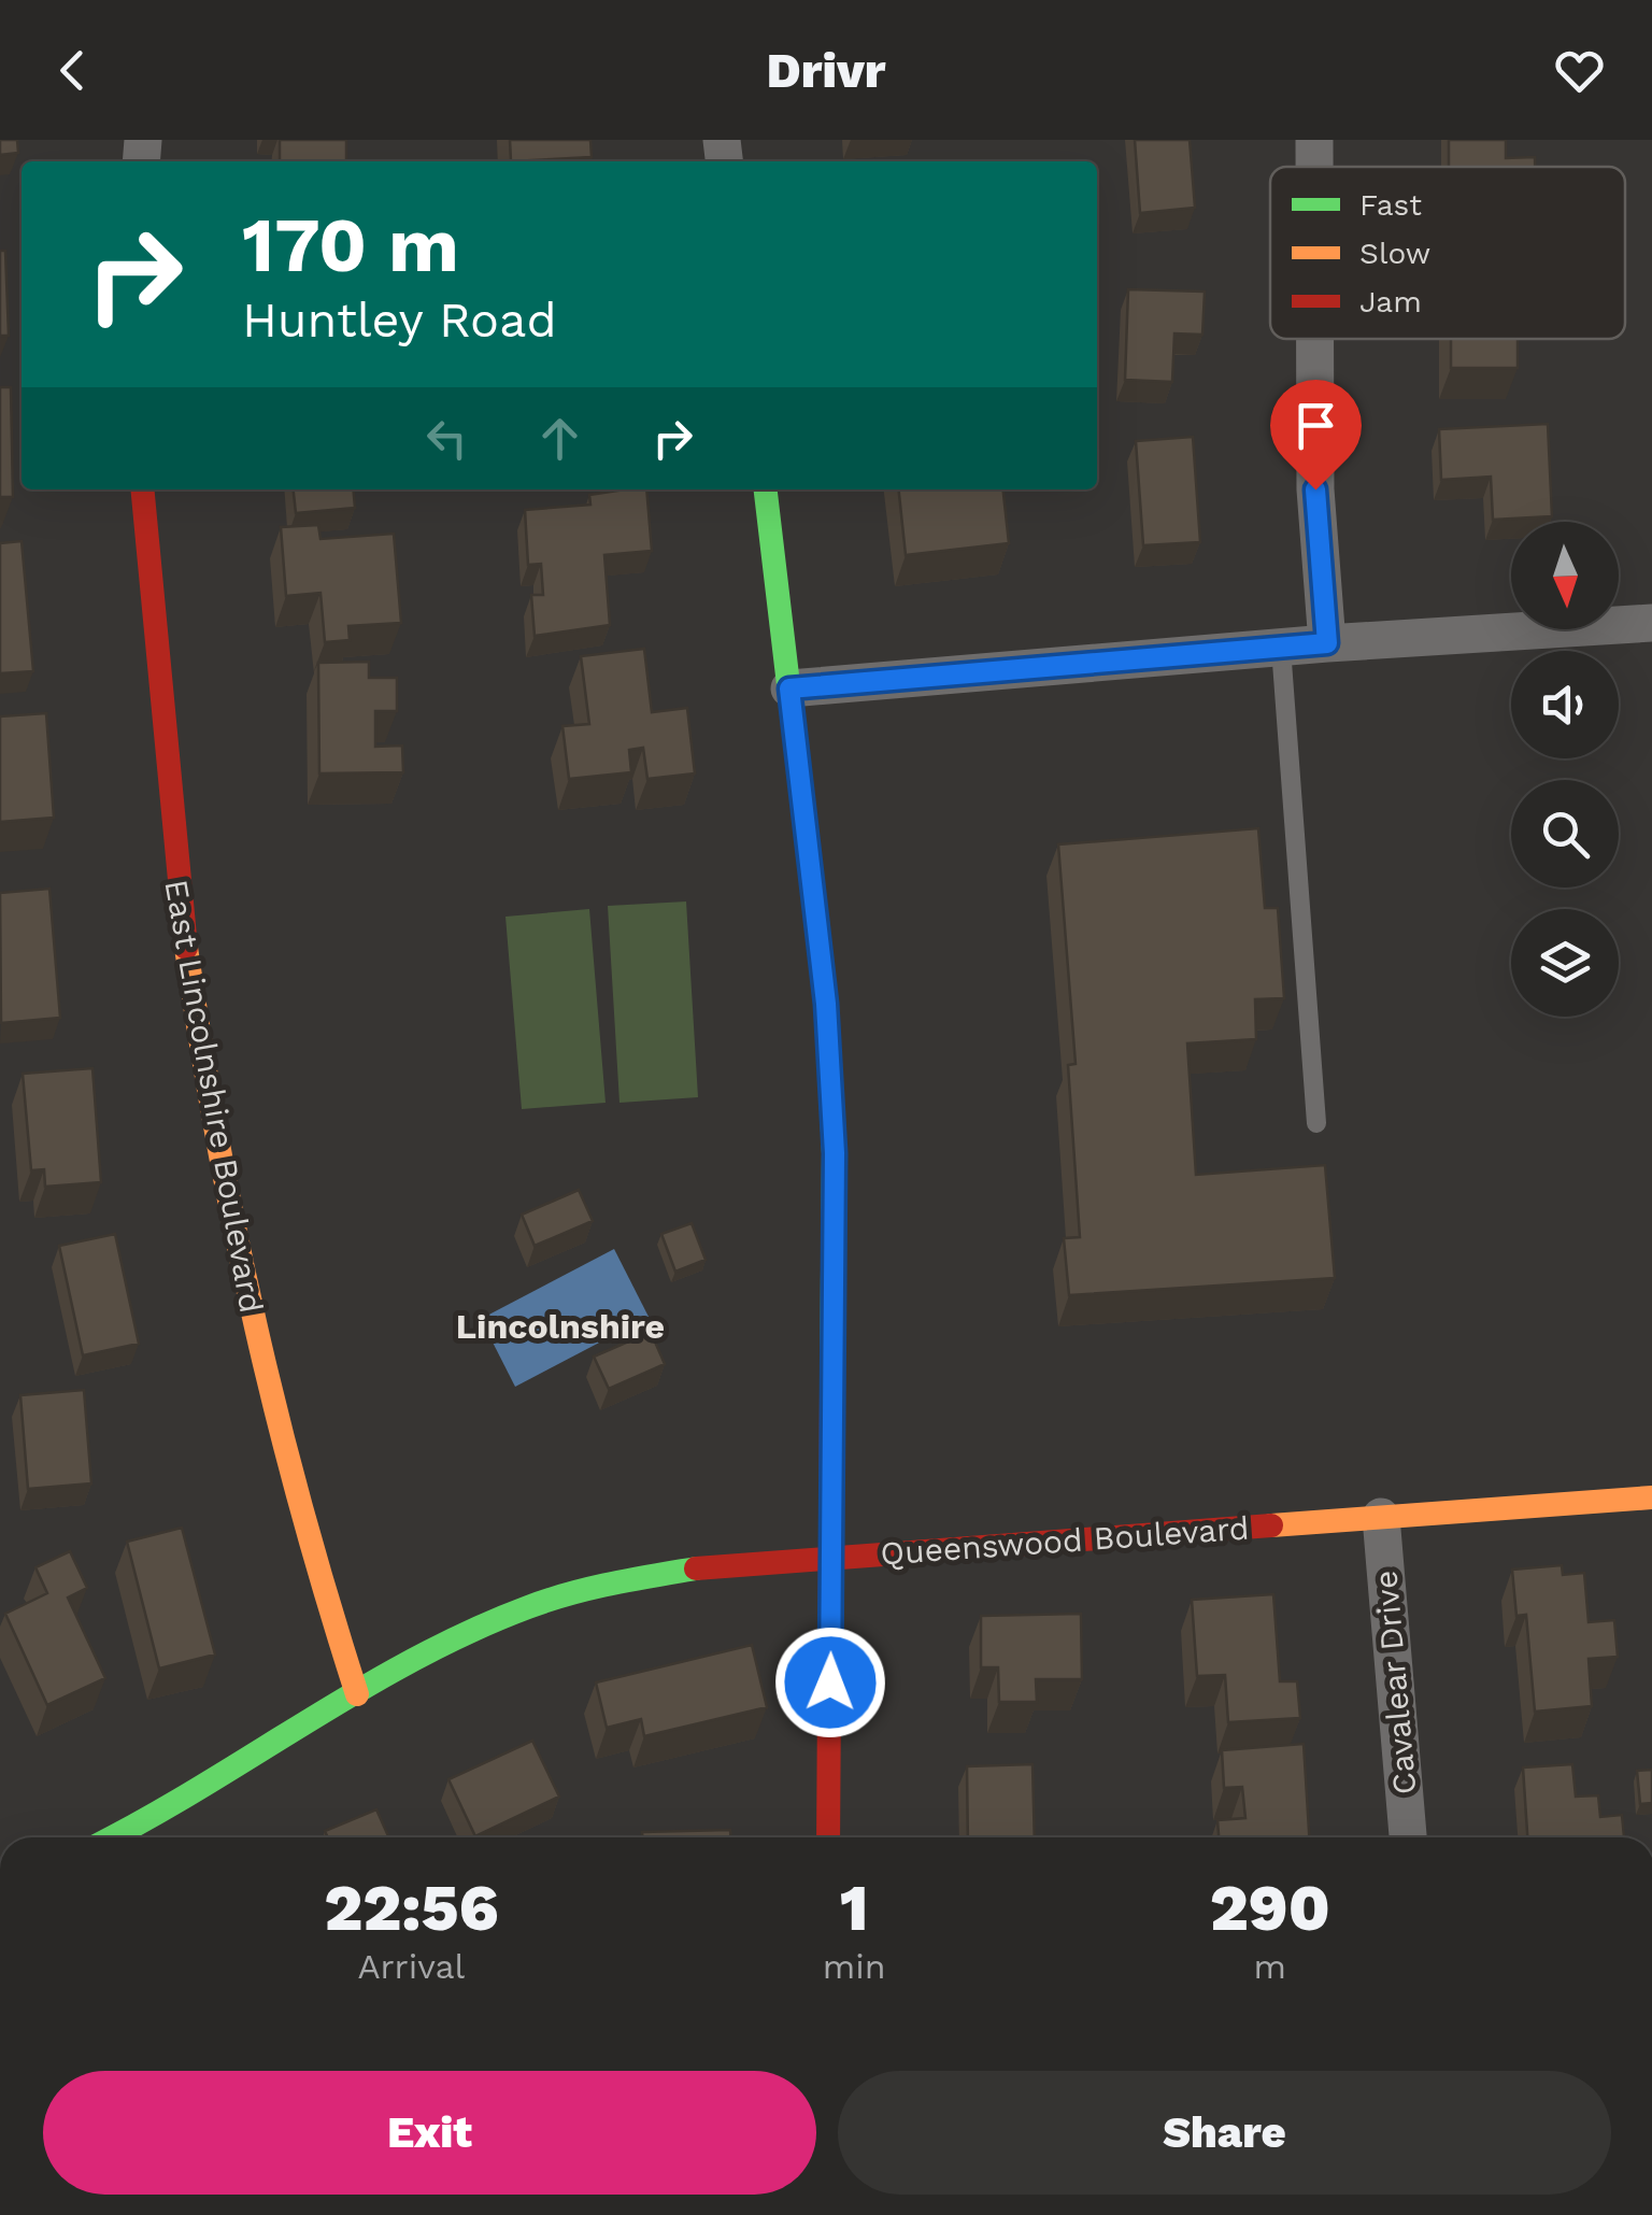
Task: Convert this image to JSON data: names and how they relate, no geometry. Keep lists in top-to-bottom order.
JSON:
{
  "streets": {
    "street": ["East Lincolnshire Boulevard", "Queenswood Boulevard", "Cavalear Drive"]
  },
  "crossings": [
    ["East Lincolnshire Boulevard", "Queenswood Boulevard"],
    ["Queenswood Boulevard", "Cavalear Drive"]
  ],
  "districts": ["Lincolnshire"],
  "legend": ["Fast", "Slow", "Jam"],
  "north": "bottom",
  "page": {
    "header": "Drivr",
    "turn": ["170 m", "Huntley Road"],
    "eta": [
      "22:56",
      "Arrival",
      "1",
      "min",
      "290",
      "m"
    ],
    "buttons": ["Exit", "Share"]
  }
}
